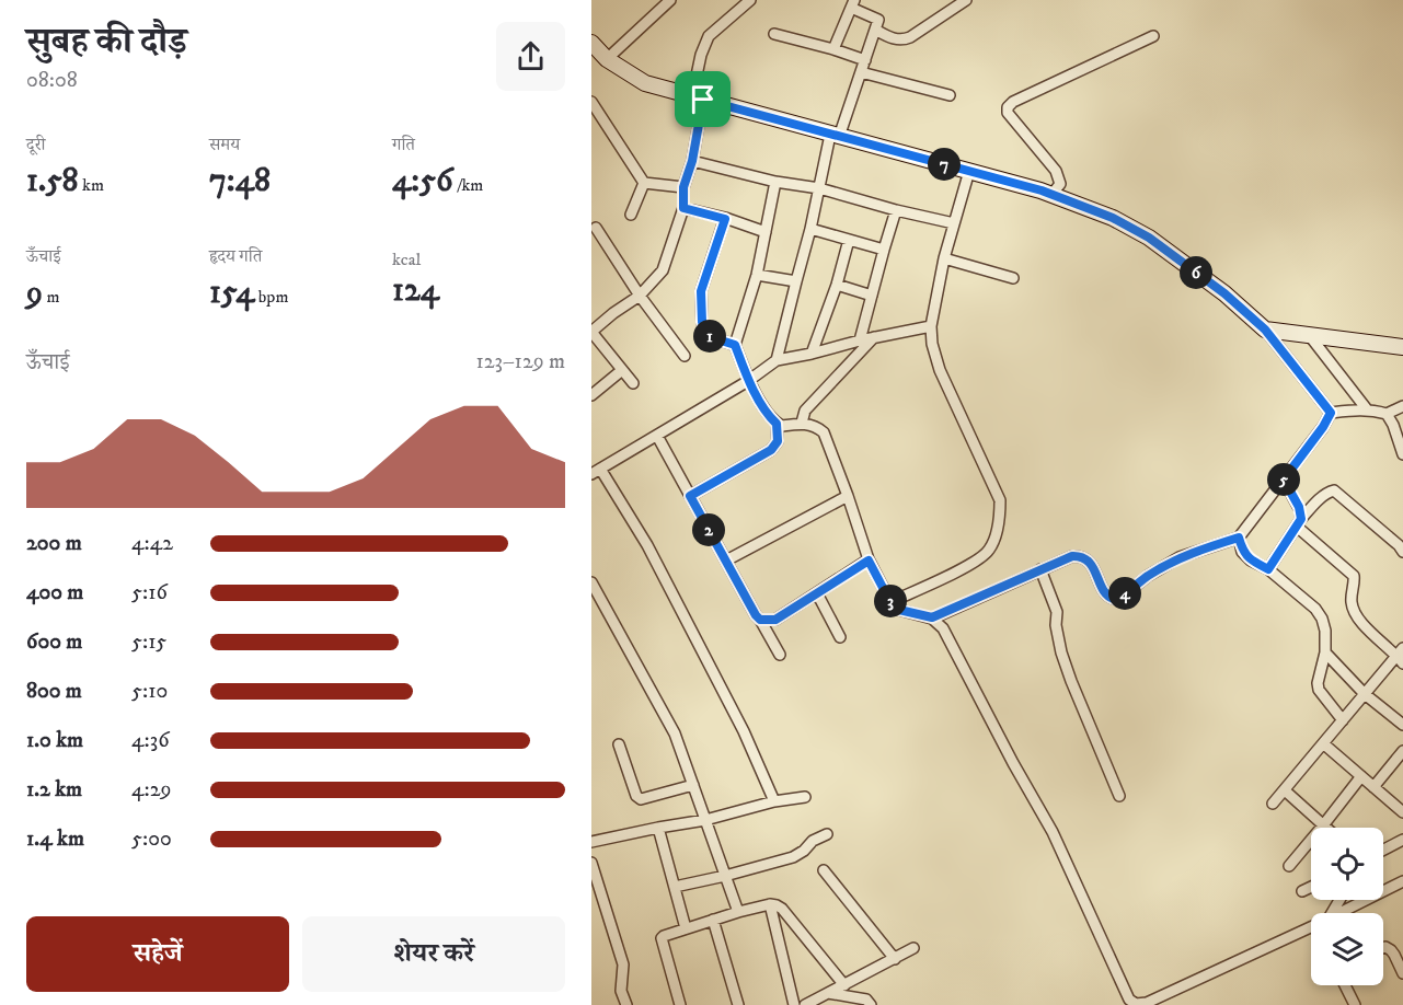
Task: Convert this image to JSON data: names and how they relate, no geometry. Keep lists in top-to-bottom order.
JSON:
{
  "page": {
    "heading": ["सुबह की दौड़", "08:08"],
    "stats": [
      ["दूरी", "1.58 km"],
      ["समय", "7:48"],
      ["गति", "4:56 /km"],
      ["ऊँचाई", "9 m"],
      ["हृदय गति", "154 bpm"],
      ["kcal", "124"]
    ],
    "pins": [
      "7",
      "6",
      "1",
      "5",
      "2",
      "4",
      "3"
    ],
    "chart": ["ऊँचाई", "123–129 m"],
    "list": [
      {
        "name": "200 m",
        "note": "4:42"
      },
      {
        "name": "400 m",
        "note": "5:16"
      },
      {
        "name": "600 m",
        "note": "5:15"
      },
      {
        "name": "800 m",
        "note": "5:10"
      },
      {
        "name": "1.0 km",
        "note": "4:36"
      },
      {
        "name": "1.2 km",
        "note": "4:29"
      },
      {
        "name": "1.4 km",
        "note": "5:00"
      }
    ],
    "buttons": ["सहेजें", "शेयर करें"]
  }
}
